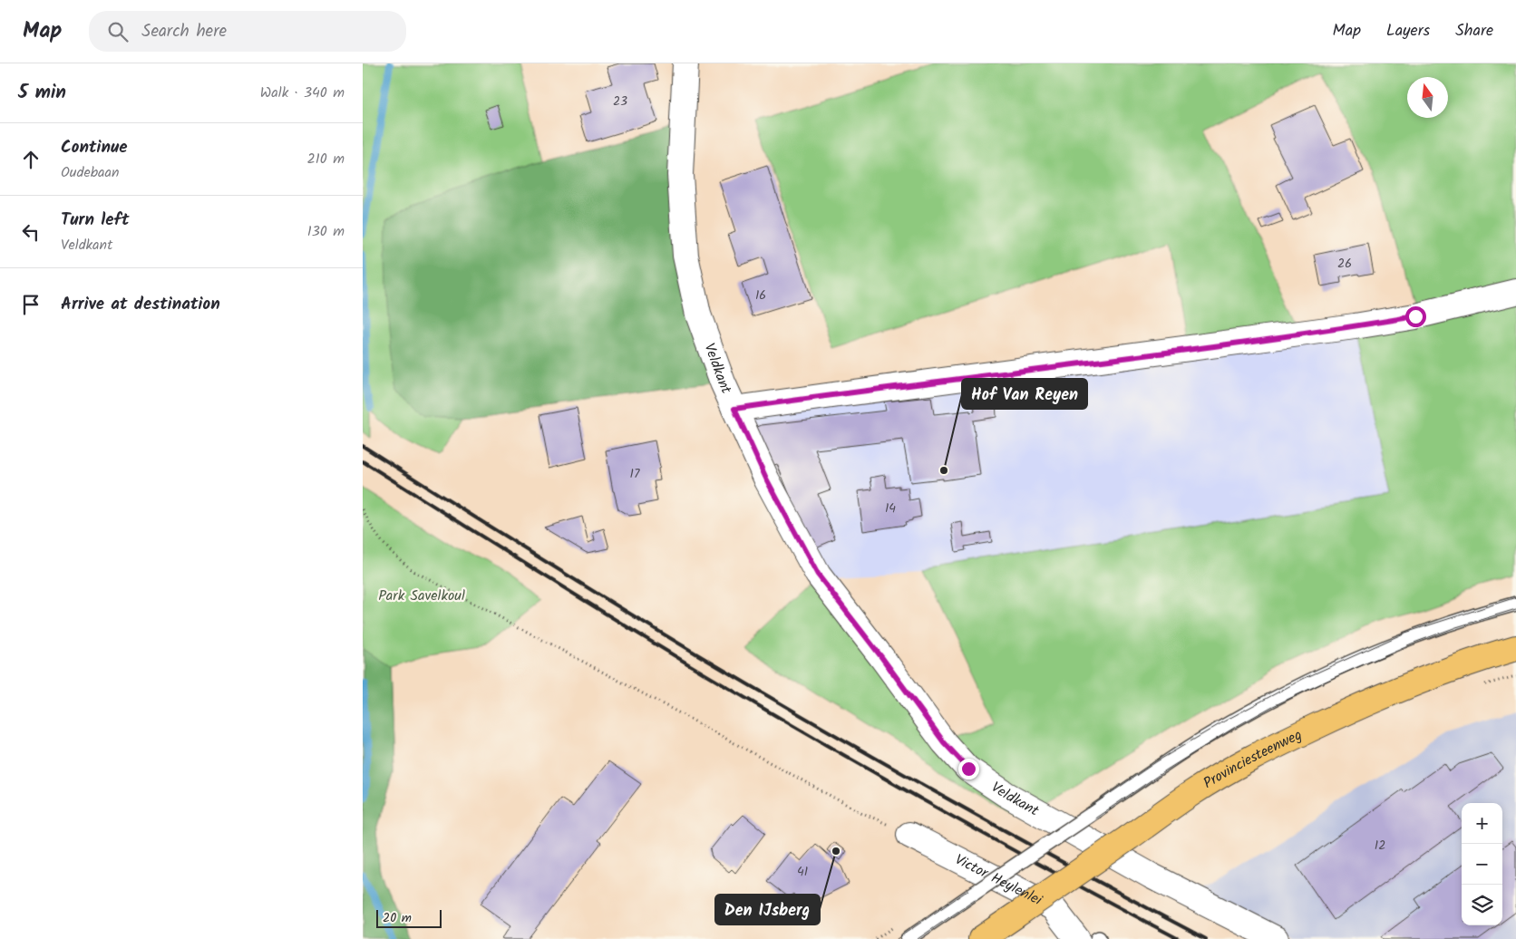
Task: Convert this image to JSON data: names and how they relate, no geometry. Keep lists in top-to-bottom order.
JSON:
{
  "streets": {
    "main road": ["Provinciesteenweg"],
    "street": ["Veldkant", "Victor Heylenlei"]
  },
  "parks": ["Park Savelkoul"],
  "places": ["Hof Van Reyen", "Den IJsberg"],
  "house_numbers": [
    "23",
    "26",
    "16",
    "17",
    "14",
    "12",
    "41"
  ],
  "scale_bar": "20 m",
  "north": "top",
  "page": {
    "header": "Map",
    "search": "Search here",
    "nav": ["Map", "Layers", "Share"],
    "heading": ["5 min", "Walk · 340 m"],
    "list": [
      ["Continue", "Oudebaan", "210 m"],
      ["Turn left", "Veldkant", "130 m"],
      "Arrive at destination"
    ],
    "map_buttons": ["+", "−"],
    "scale": "20 m"
  }
}
